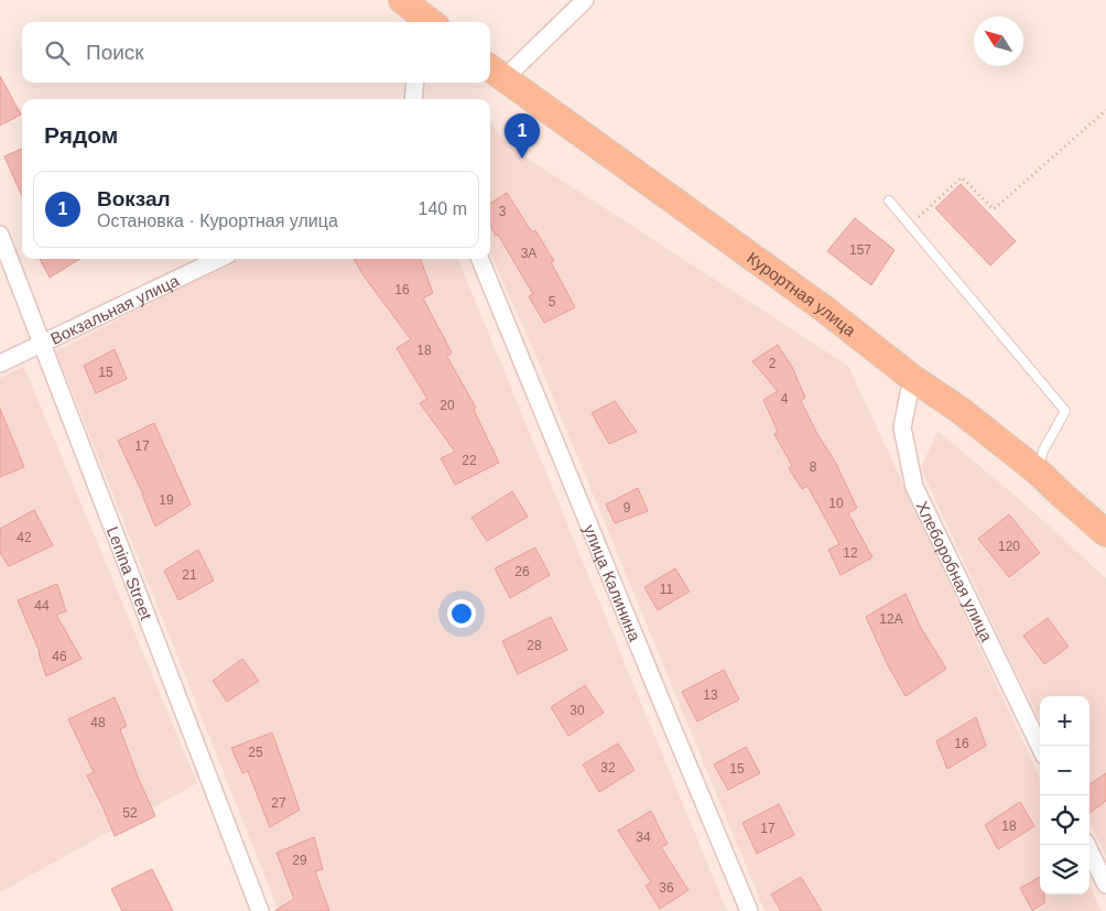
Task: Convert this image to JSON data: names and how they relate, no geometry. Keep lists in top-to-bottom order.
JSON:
{
  "streets": {
    "main road": ["Курортная улица"],
    "street": [
      "Вокзальная улица",
      "Хлеборобная улица",
      "Lenina Street",
      "улица Калинина"
    ]
  },
  "crossings": [
    ["Курортная улица", "Хлеборобная улица"],
    ["Вокзальная улица", "Lenina Street"]
  ],
  "house_numbers": [
    "3",
    "157",
    "3А",
    "16",
    "5",
    "18",
    "2",
    "15",
    "4",
    "20",
    "17",
    "22",
    "8",
    "19",
    "10",
    "9",
    "42",
    "120",
    "12",
    "26",
    "21",
    "11",
    "44",
    "12А",
    "28",
    "46",
    "13",
    "30",
    "48",
    "16",
    "25",
    "32",
    "15",
    "27",
    "52",
    "18",
    "17",
    "34",
    "29",
    "36"
  ],
  "north": "top left",
  "page": {
    "search": "Поиск",
    "heading": "Рядом",
    "pins": "1",
    "list": [
      {
        "mark": "1",
        "name": "Вокзал",
        "note": "Остановка · Курортная улица",
        "value": "140 m"
      }
    ],
    "map_buttons": ["+", "−"]
  }
}
